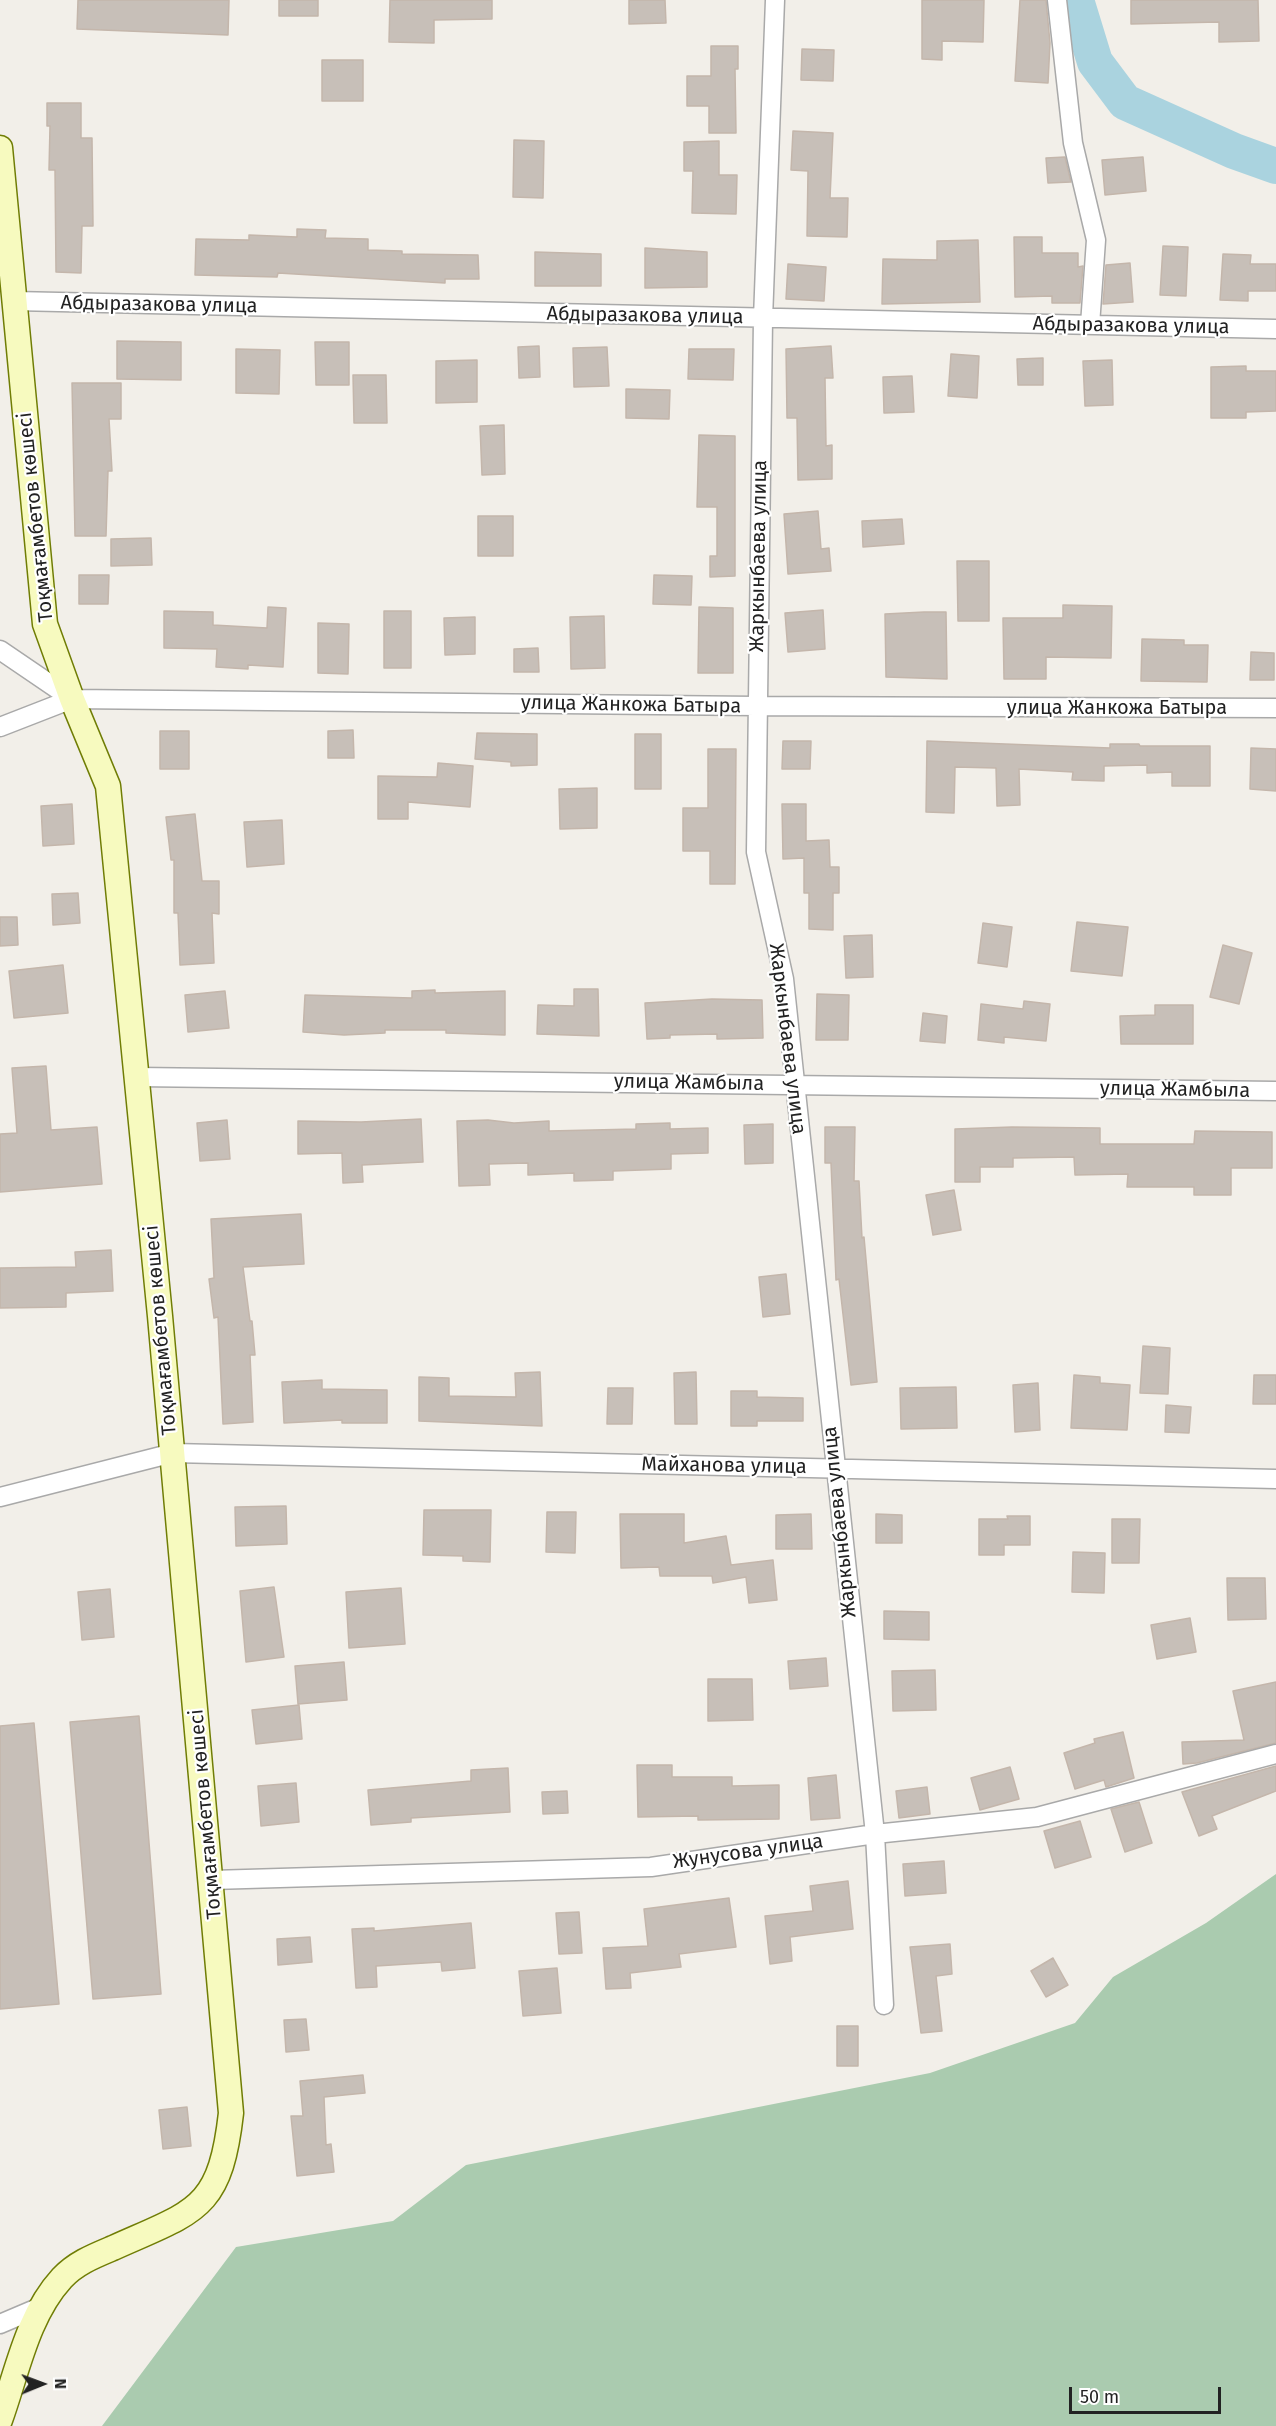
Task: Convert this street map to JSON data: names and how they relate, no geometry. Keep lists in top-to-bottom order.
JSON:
{
  "streets": {
    "street": [
      "Абдыразакова улица",
      "Тоқмағамбетов көшесі",
      "Жаркынбаева улица",
      "улица Жанкожа Батыра",
      "улица Жамбыла",
      "Майханова улица",
      "Жунусова улица"
    ]
  },
  "crossings": [
    ["Абдыразакова улица", "Тоқмағамбетов көшесі"],
    ["Абдыразакова улица", "Жаркынбаева улица"],
    ["Тоқмағамбетов көшесі", "улица Жанкожа Батыра"],
    ["Тоқмағамбетов көшесі", "улица Жамбыла"],
    ["Тоқмағамбетов көшесі", "Майханова улица"],
    ["Тоқмағамбетов көшесі", "Жунусова улица"],
    ["Жаркынбаева улица", "улица Жанкожа Батыра"],
    ["Жаркынбаева улица", "улица Жамбыла"],
    ["Жаркынбаева улица", "Майханова улица"],
    ["Жаркынбаева улица", "Жунусова улица"]
  ],
  "scale_bar": "50 m",
  "north": "right"
}
